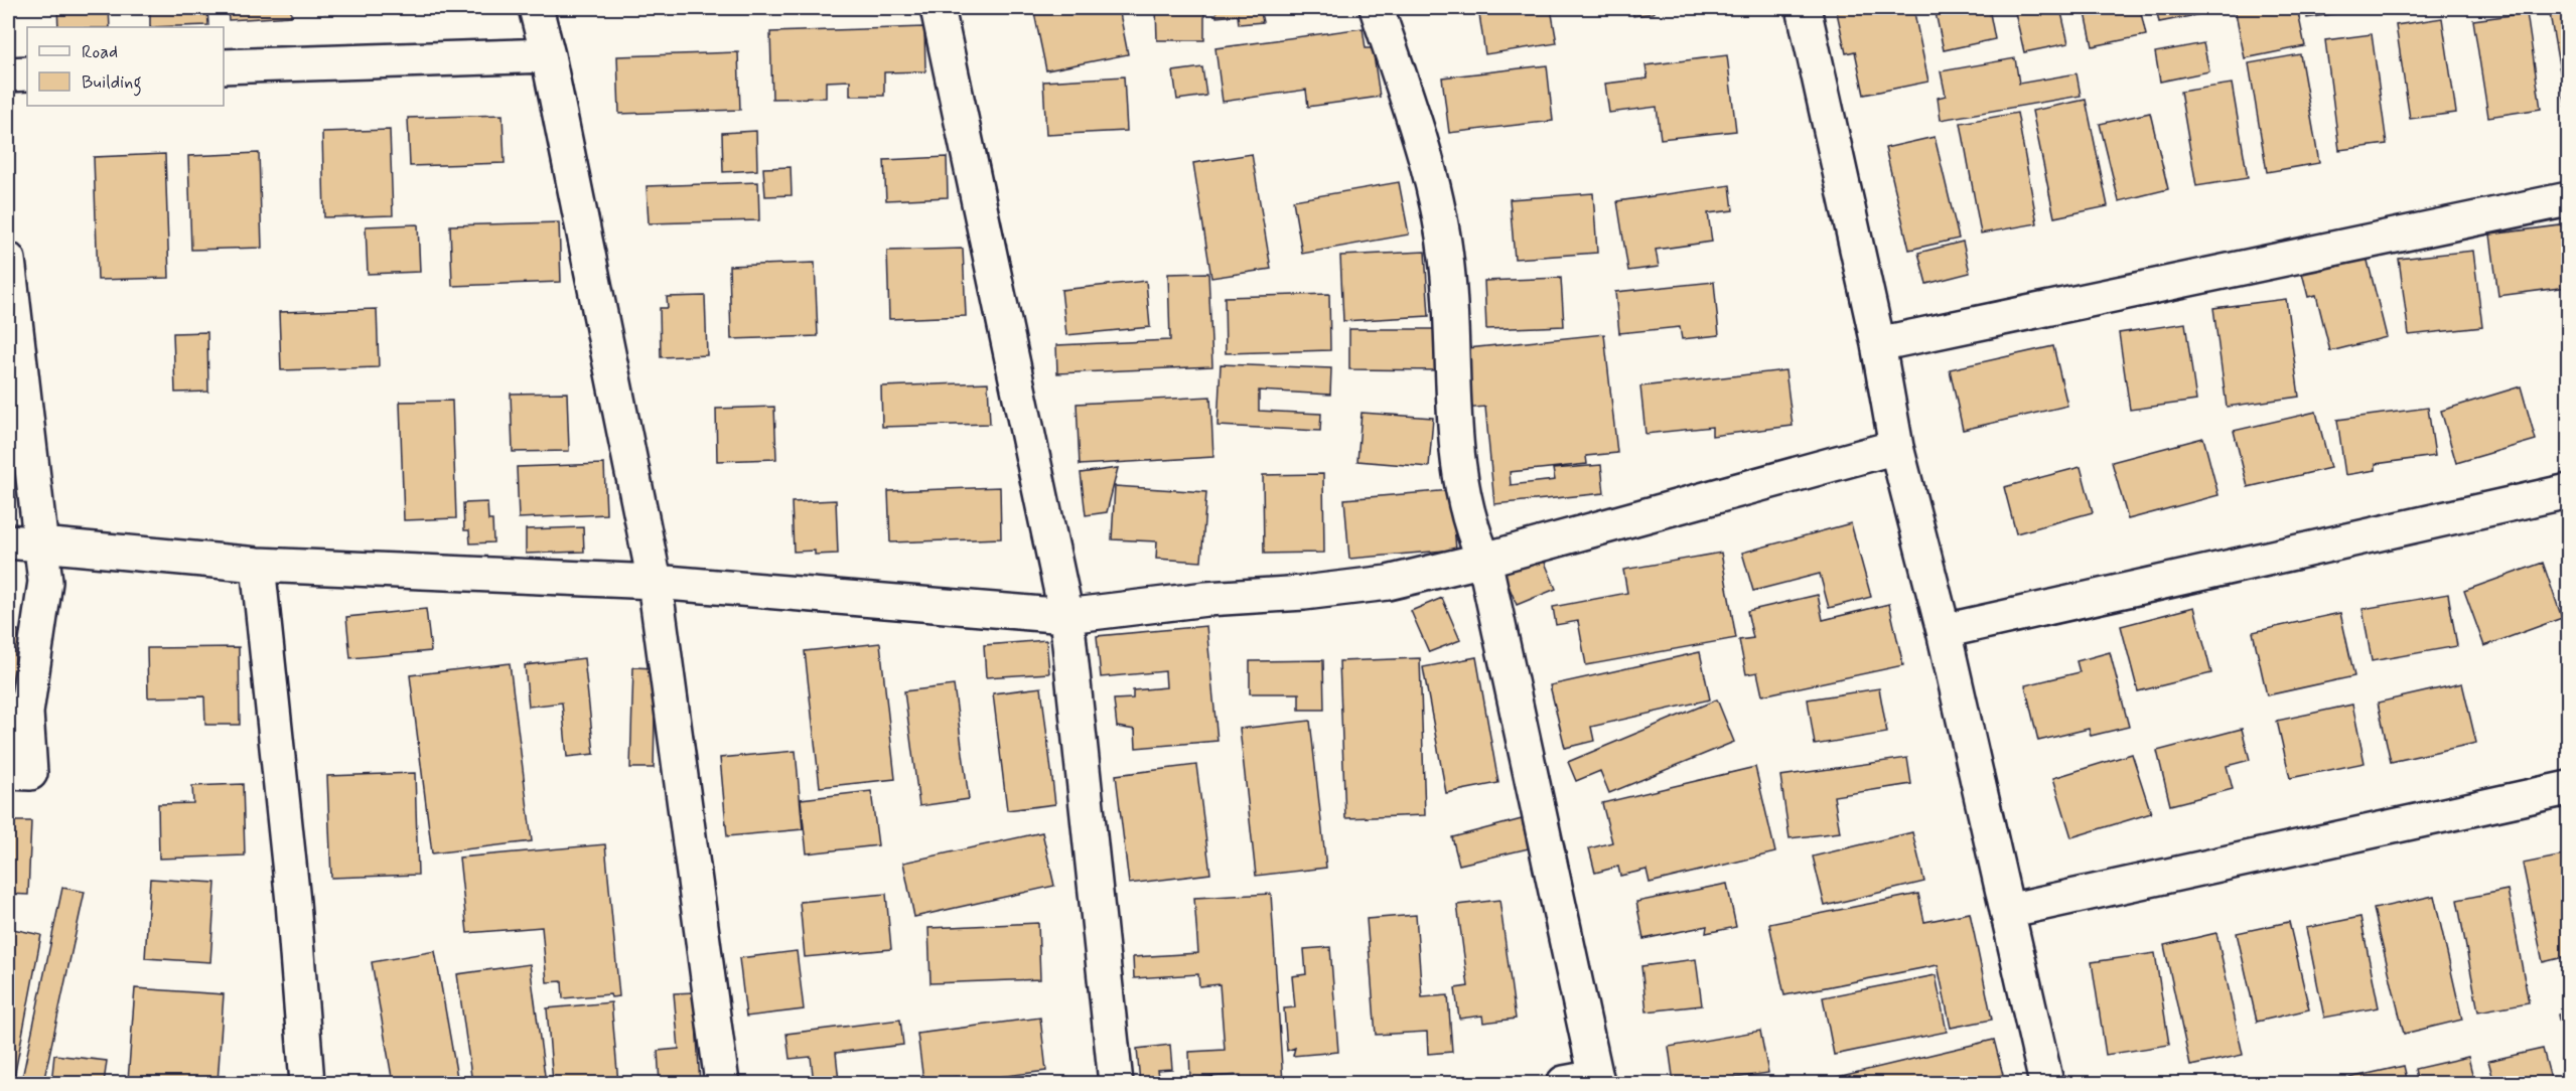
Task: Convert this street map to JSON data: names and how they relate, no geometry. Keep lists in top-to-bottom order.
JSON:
{
  "legend": ["Road", "Building"]
}
